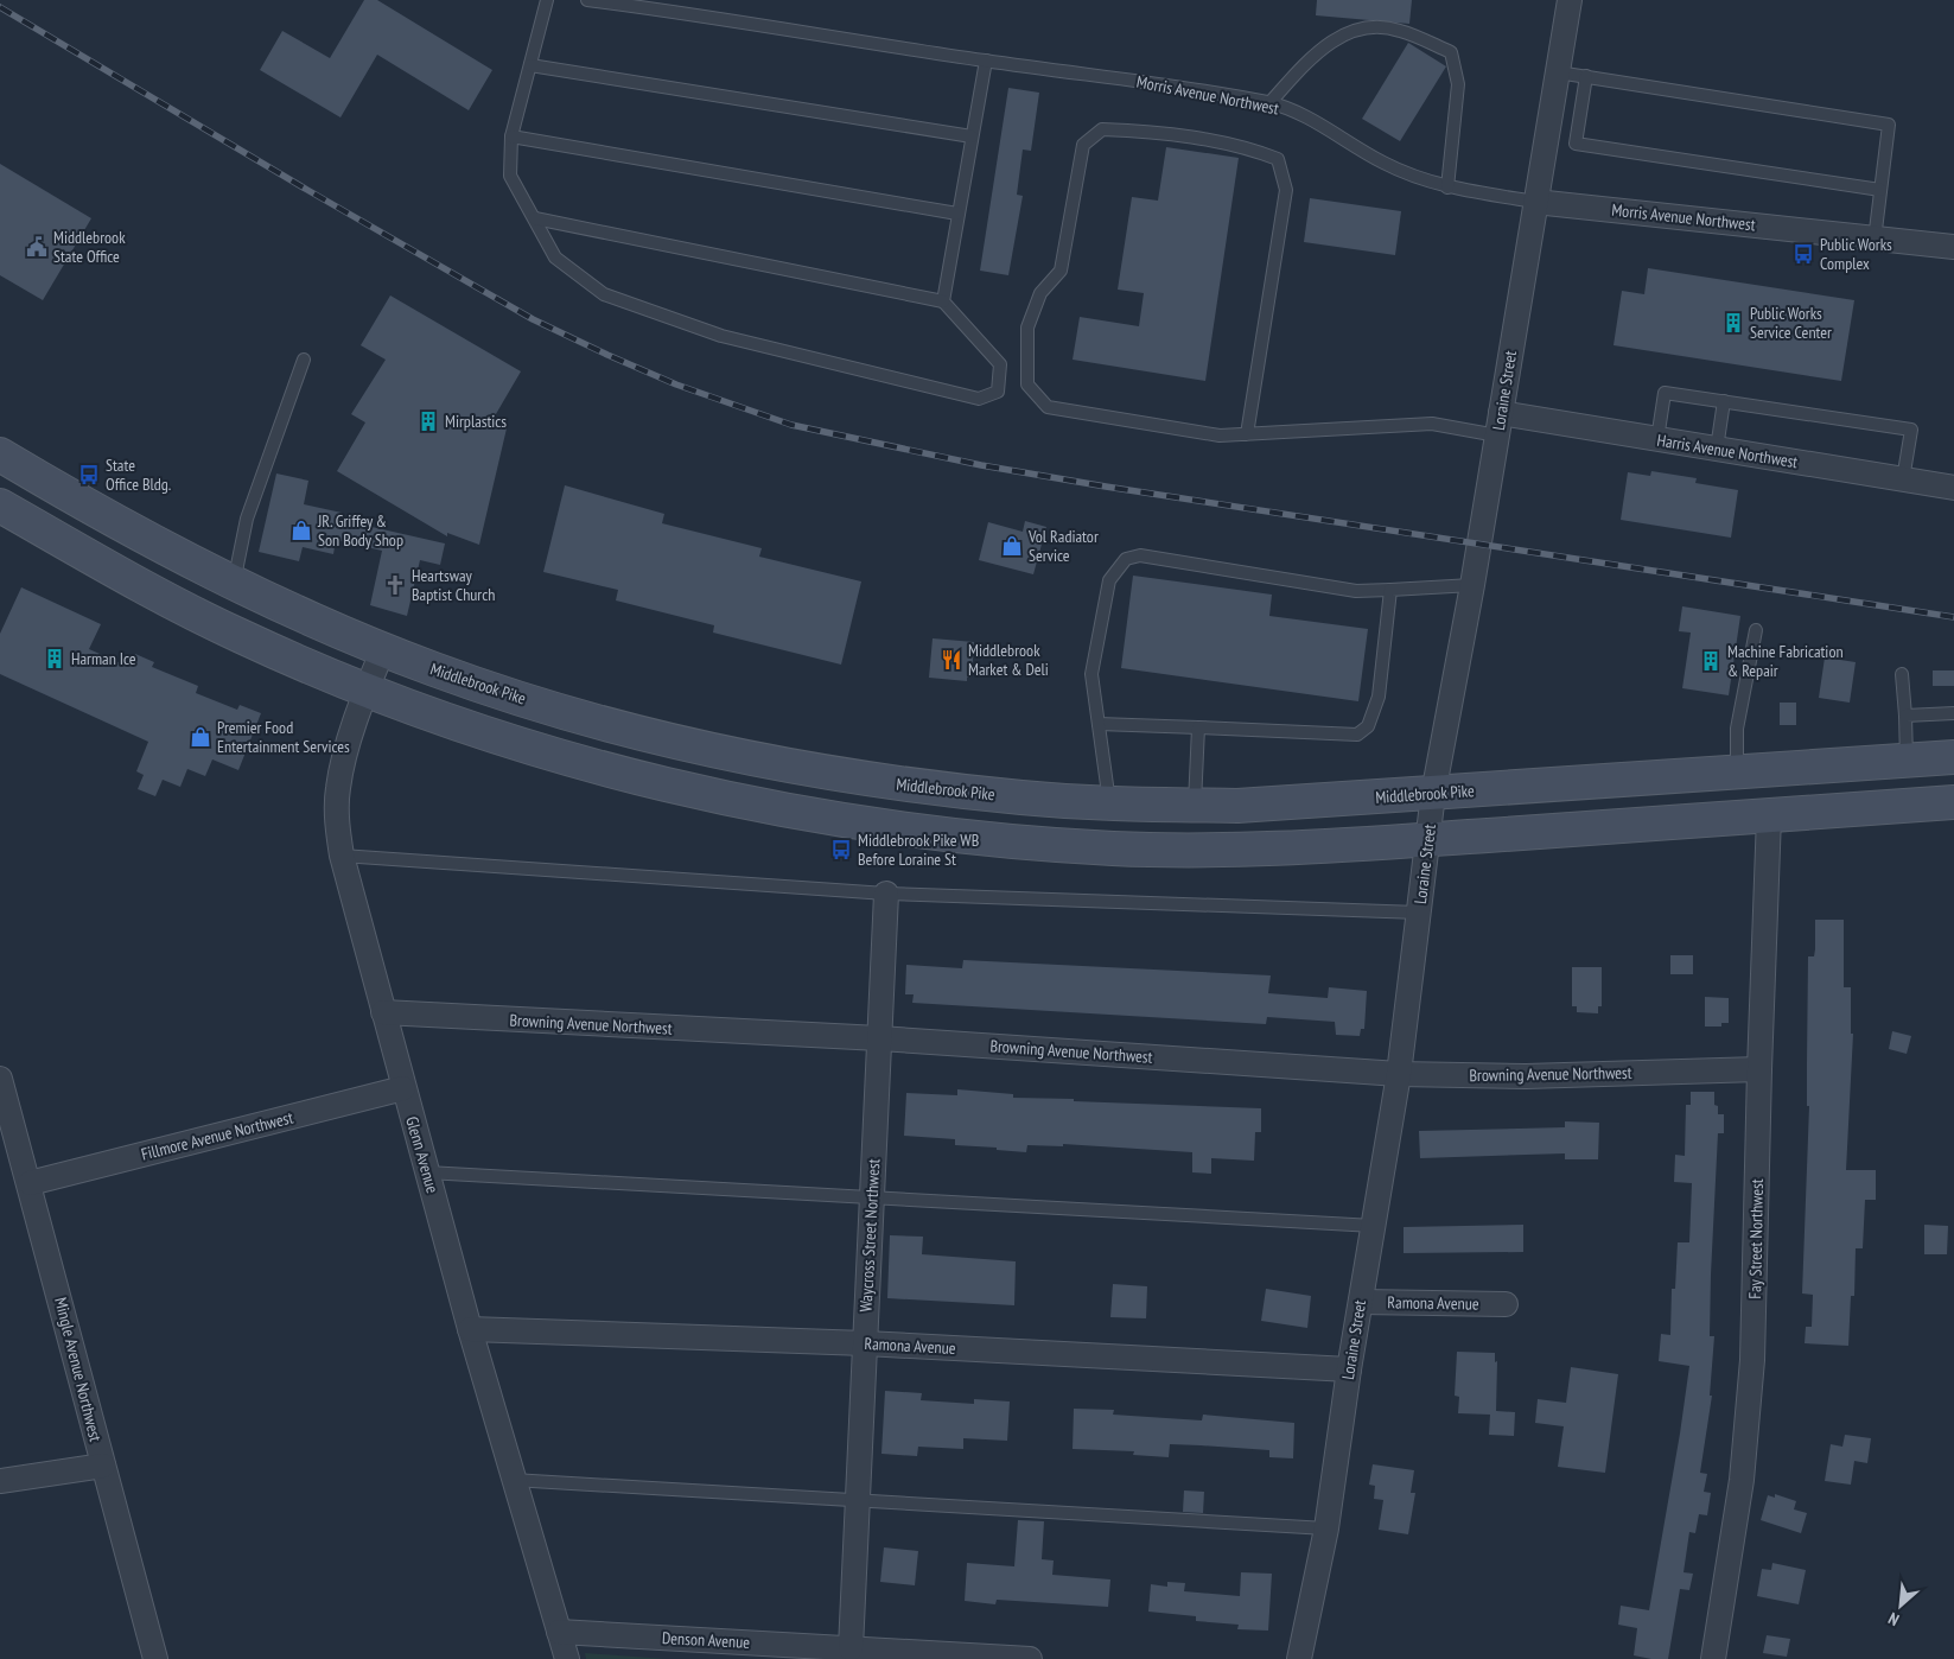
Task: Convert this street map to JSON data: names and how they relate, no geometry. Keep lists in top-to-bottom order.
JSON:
{
  "streets": {
    "main road": ["Middlebrook Pike"],
    "street": [
      "Morris Avenue Northwest",
      "Loraine Street",
      "Harris Avenue Northwest",
      "Browning Avenue Northwest",
      "Fillmore Avenue Northwest",
      "Glenn Avenue",
      "Waycross Street Northwest",
      "Fay Street Northwest",
      "Ramona Avenue",
      "Mingle Avenue Northwest",
      "Denson Avenue"
    ]
  },
  "crossings": [
    ["Morris Avenue Northwest", "Loraine Street"],
    ["Loraine Street", "Harris Avenue Northwest"],
    ["Loraine Street", "Middlebrook Pike"],
    ["Loraine Street", "Browning Avenue Northwest"],
    ["Loraine Street", "Ramona Avenue"],
    ["Middlebrook Pike", "Glenn Avenue"],
    ["Browning Avenue Northwest", "Glenn Avenue"],
    ["Browning Avenue Northwest", "Waycross Street Northwest"],
    ["Browning Avenue Northwest", "Fay Street Northwest"],
    ["Fillmore Avenue Northwest", "Glenn Avenue"],
    ["Fillmore Avenue Northwest", "Mingle Avenue Northwest"],
    ["Glenn Avenue", "Ramona Avenue"],
    ["Glenn Avenue", "Denson Avenue"],
    ["Waycross Street Northwest", "Ramona Avenue"],
    ["Waycross Street Northwest", "Denson Avenue"]
  ],
  "places": {
    "public building": ["Middlebrook State Office"],
    "bus stop": ["Public Works Complex", "State Office Bldg.", "Middlebrook Pike WB Before Loraine St"],
    "building": [
      "Public Works Service Center",
      "Mirplastics",
      "Harman Ice",
      "Machine Fabrication & Repair"
    ],
    "shop": ["JR. Griffey & Son Body Shop", "Vol Radiator Service", "Premier Food Entertainment Services"],
    "church": ["Heartsway Baptist Church"],
    "restaurant": ["Middlebrook Market & Deli"]
  },
  "north": "bottom left"
}
